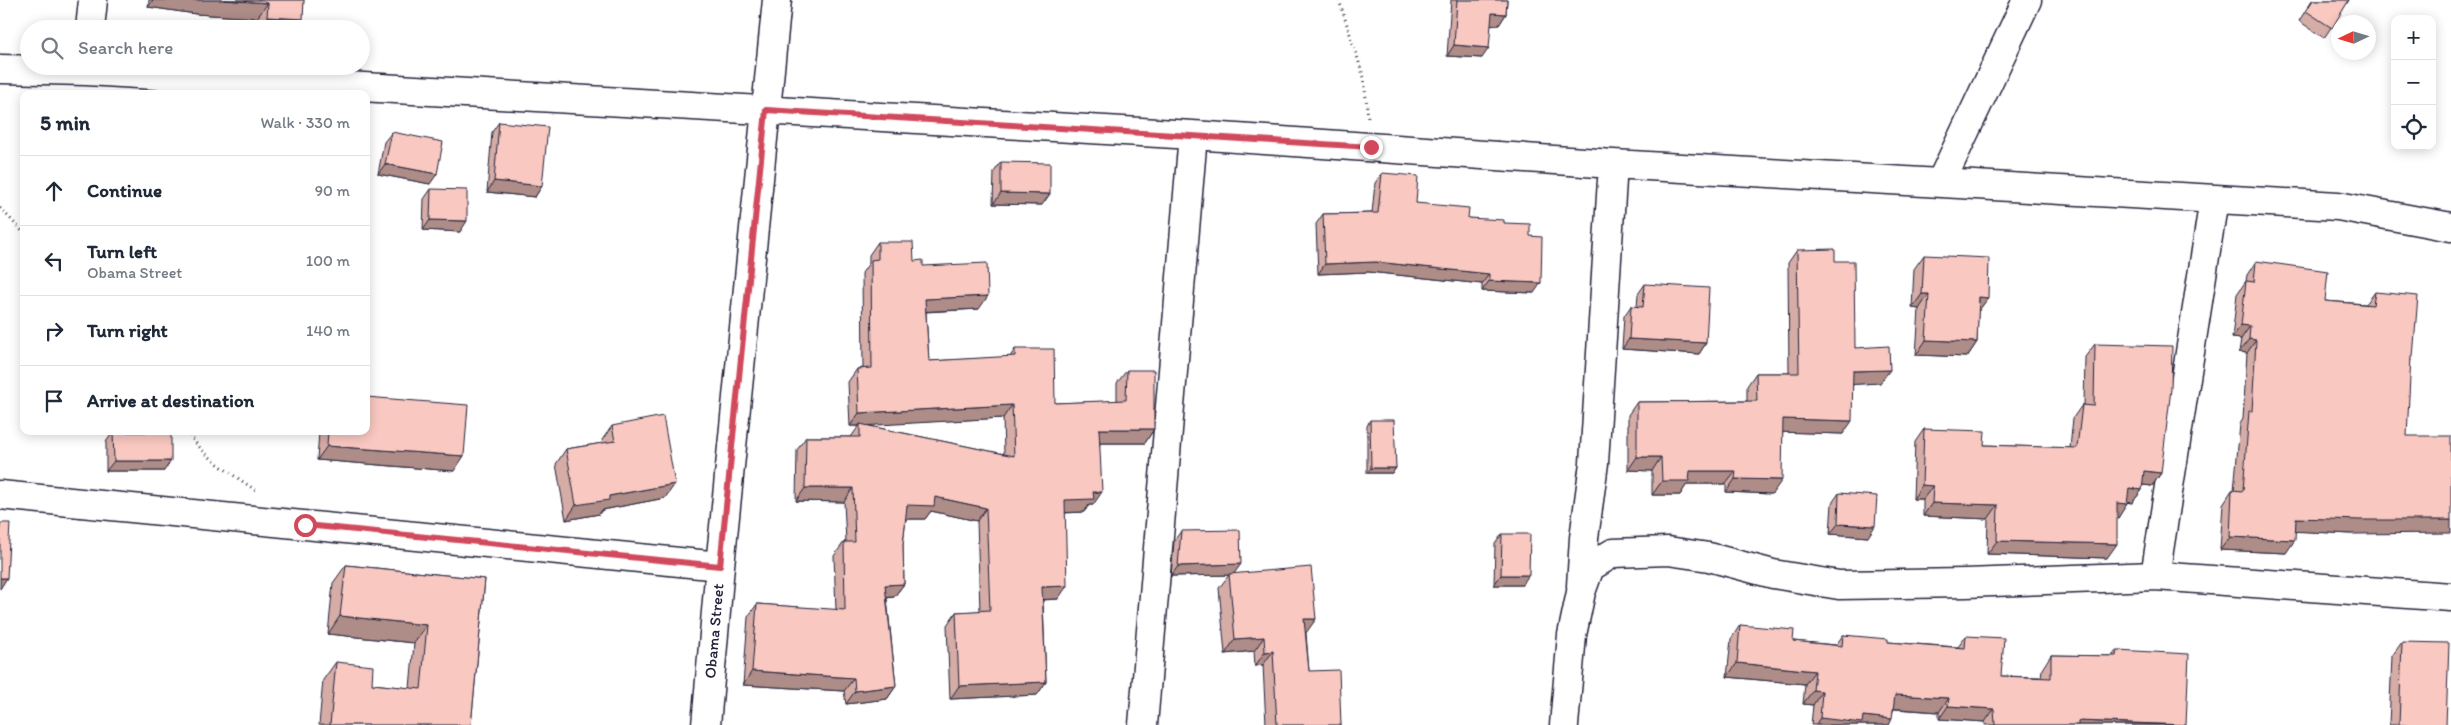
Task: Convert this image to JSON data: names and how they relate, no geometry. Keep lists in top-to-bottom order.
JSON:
{
  "streets": {
    "street": ["Obama Street"]
  },
  "north": "left",
  "page": {
    "map_buttons": ["+", "−"],
    "search": "Search here",
    "heading": ["5 min", "Walk · 330 m"],
    "list": [
      ["Continue", "90 m"],
      ["Turn left", "Obama Street", "100 m"],
      ["Turn right", "140 m"],
      "Arrive at destination"
    ]
  }
}
